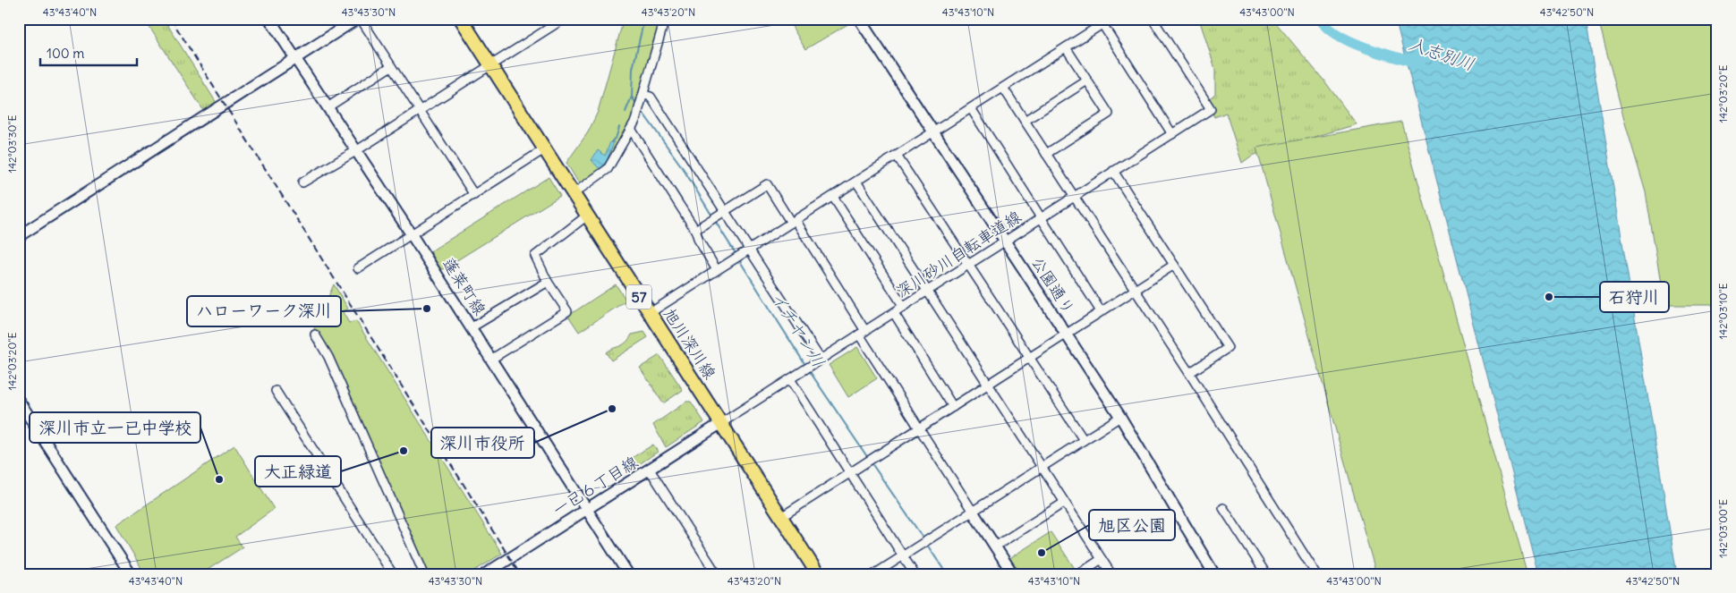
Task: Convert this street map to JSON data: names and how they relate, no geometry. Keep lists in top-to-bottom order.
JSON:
{
  "streets": {
    "main road": ["57", "旭川深川線"],
    "street": [
      "深川砂川自転車道線",
      "公園通り",
      "蓬莱町線",
      "一已６丁目線"
    ]
  },
  "crossings": [
    ["深川砂川自転車道線", "公園通り"],
    ["深川砂川自転車道線", "旭川深川線"],
    ["深川砂川自転車道線", "一已６丁目線"],
    ["蓬莱町線", "一已６丁目線"],
    ["旭川深川線", "一已６丁目線"]
  ],
  "water": ["入志別川", "イチヤン川"],
  "places": [
    "石狩川",
    "ハローワーク深川",
    "深川市役所",
    "大正緑道",
    "深川市立一已中学校",
    "旭区公園"
  ],
  "scale_bar": "100 m",
  "coordinates": [
    "43°43'40\"N",
    "43°43'30\"N",
    "43°43'20\"N",
    "43°43'10\"N",
    "43°43'00\"N",
    "43°42'50\"N",
    "142°03'20\"E",
    "142°03'30\"E",
    "142°03'10\"E",
    "142°03'00\"E"
  ]
}
